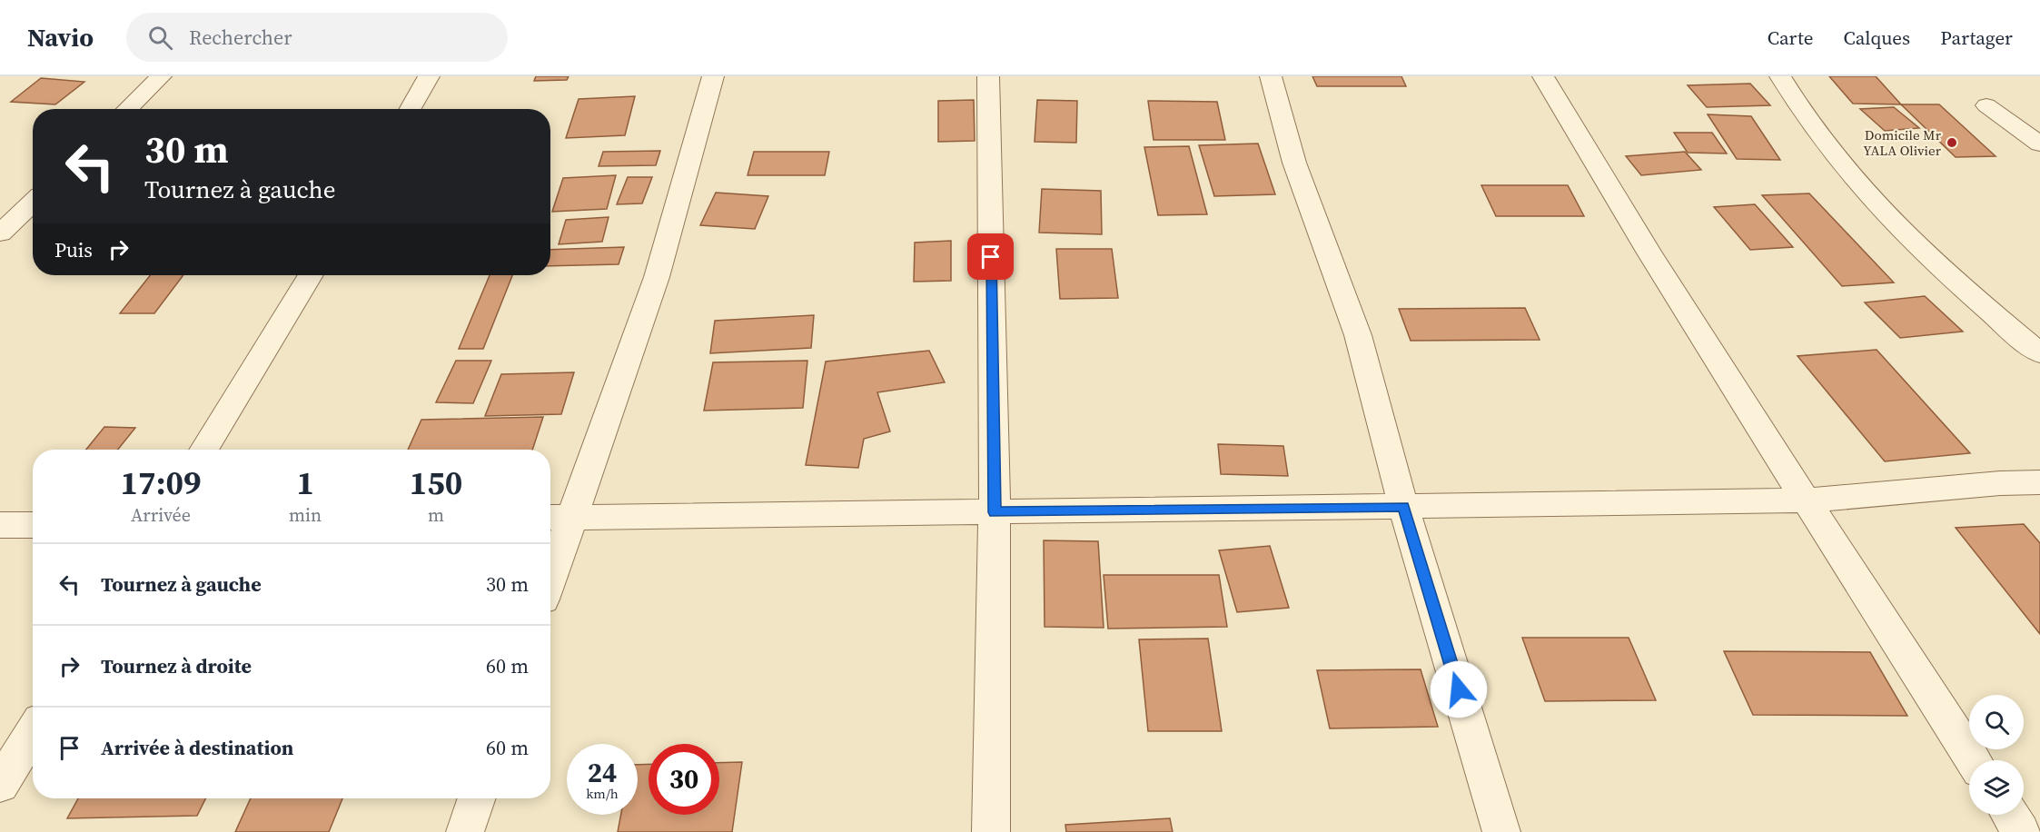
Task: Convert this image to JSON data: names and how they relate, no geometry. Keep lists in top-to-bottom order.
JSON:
{
  "places": ["Domicile Mr YALA Olivier"],
  "page": {
    "header": "Navio",
    "search": "Rechercher",
    "nav": ["Carte", "Calques", "Partager"],
    "turn": ["30 m", "Tournez à gauche"],
    "then": "Puis",
    "eta": [
      "17:09",
      "Arrivée",
      "1",
      "min",
      "150",
      "m"
    ],
    "list": [
      {
        "name": "Tournez à gauche",
        "value": "30 m"
      },
      {
        "name": "Tournez à droite",
        "value": "60 m"
      },
      {
        "name": "Arrivée à destination",
        "value": "60 m"
      }
    ],
    "speed": "24 km/h",
    "limit": "30"
  }
}
